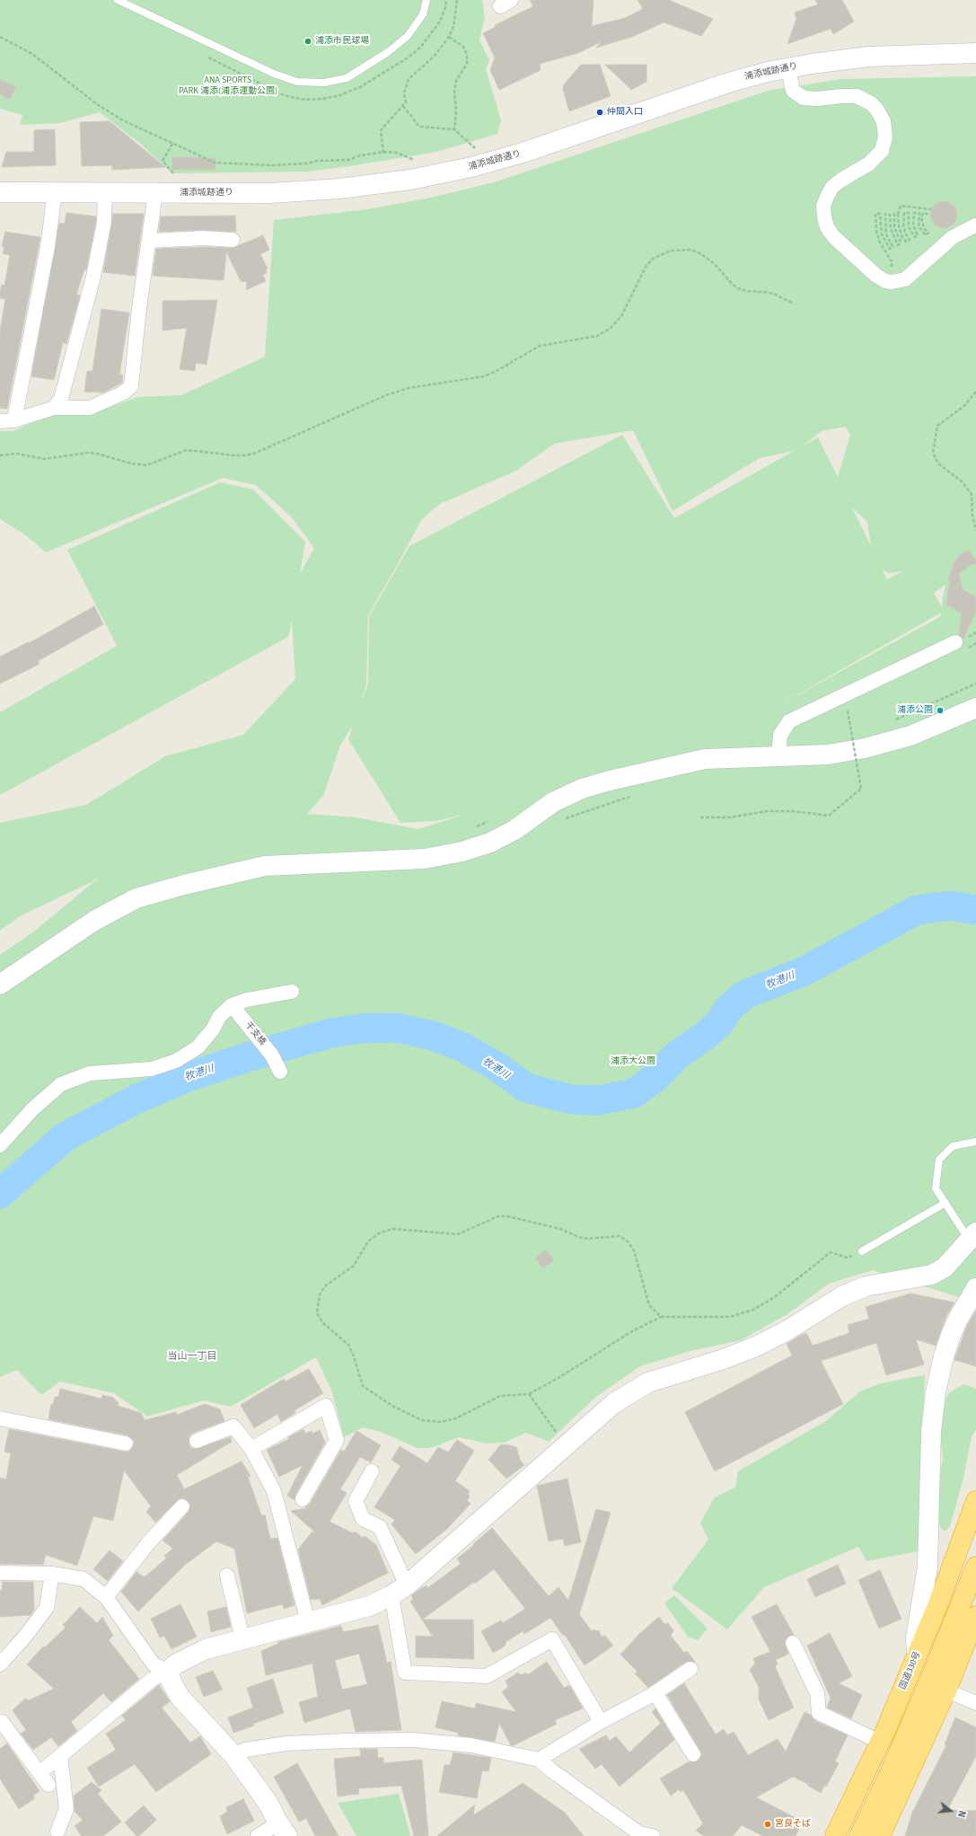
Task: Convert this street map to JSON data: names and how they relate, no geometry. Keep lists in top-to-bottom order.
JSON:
{
  "streets": {
    "highway": ["国道330号"],
    "street": ["浦添城跡通り", "干支橋"]
  },
  "districts": ["当山一丁目"],
  "water": ["牧港川"],
  "parks": ["ANA SPORTS PARK 浦添(浦添運動公園)", "浦添大公園"],
  "places": [
    "浦添市民球場",
    "仲間入口",
    "浦添公園",
    "宮良そば"
  ],
  "north": "right"
}
